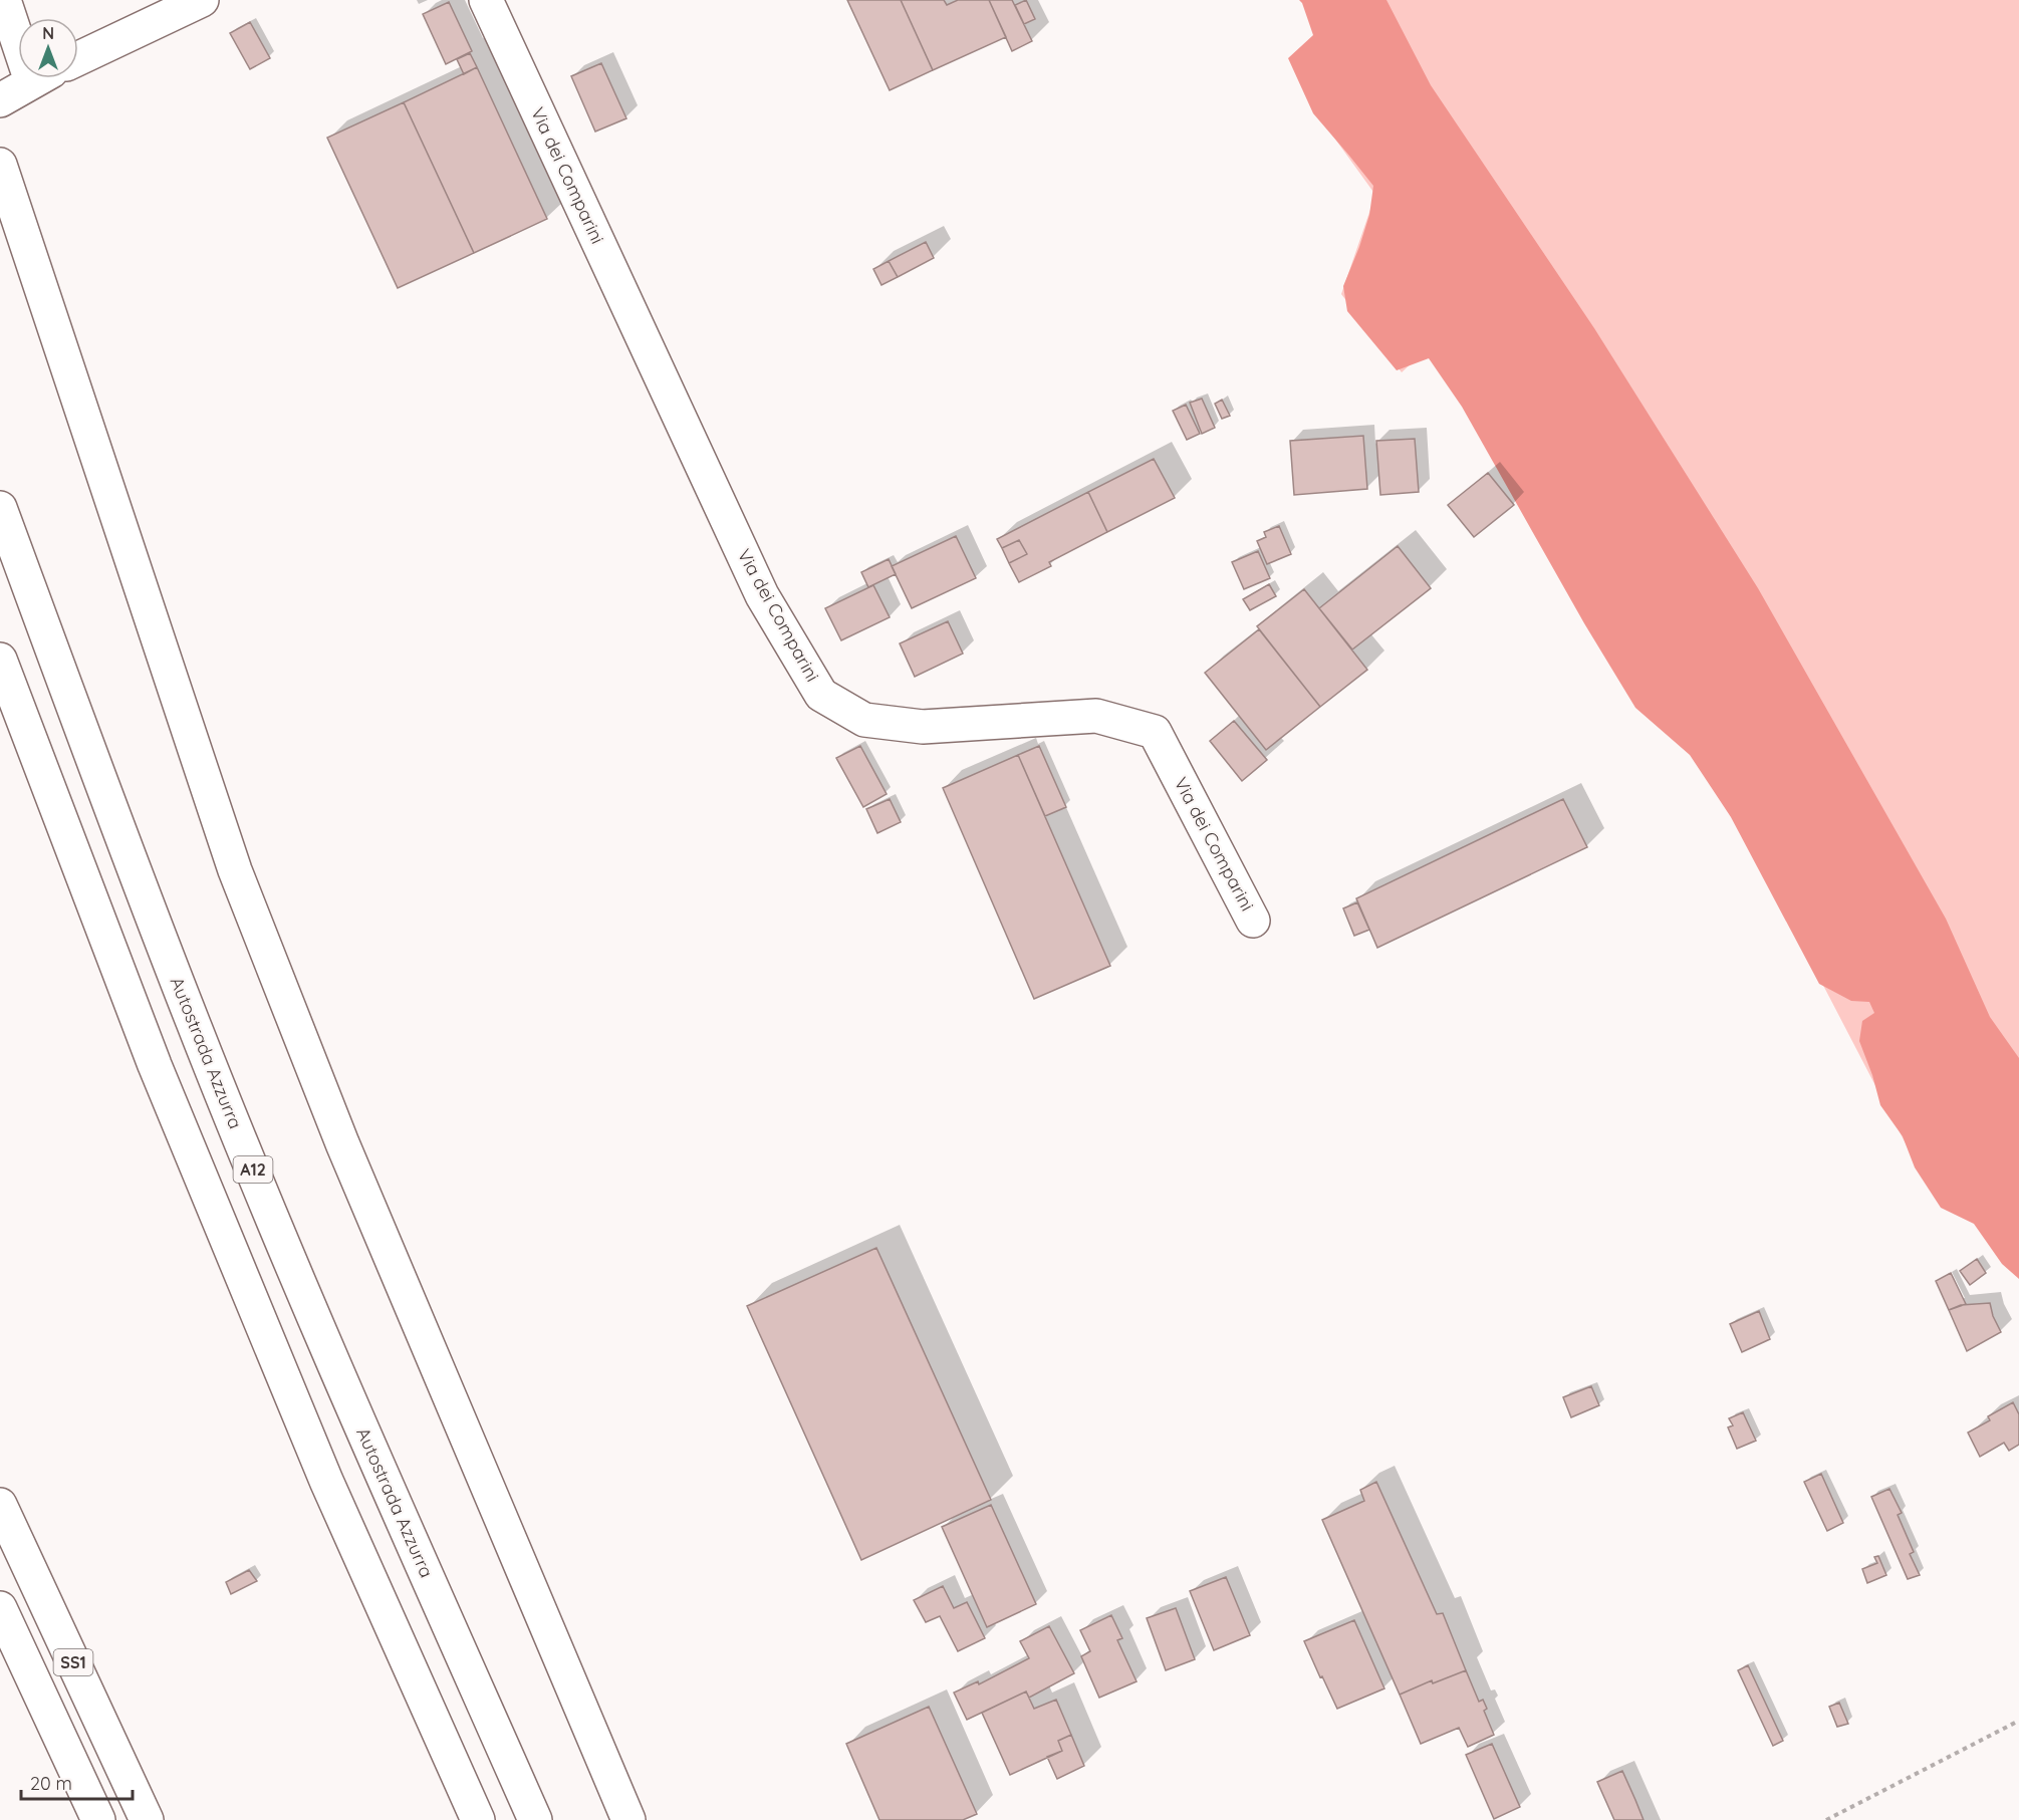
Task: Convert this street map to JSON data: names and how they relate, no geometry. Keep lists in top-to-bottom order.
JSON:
{
  "streets": {
    "main road": [
      "Via dei Comparini",
      "Autostrada Azzurra",
      "A12",
      "SS1"
    ]
  },
  "scale_bar": "20 m",
  "north": "top"
}
